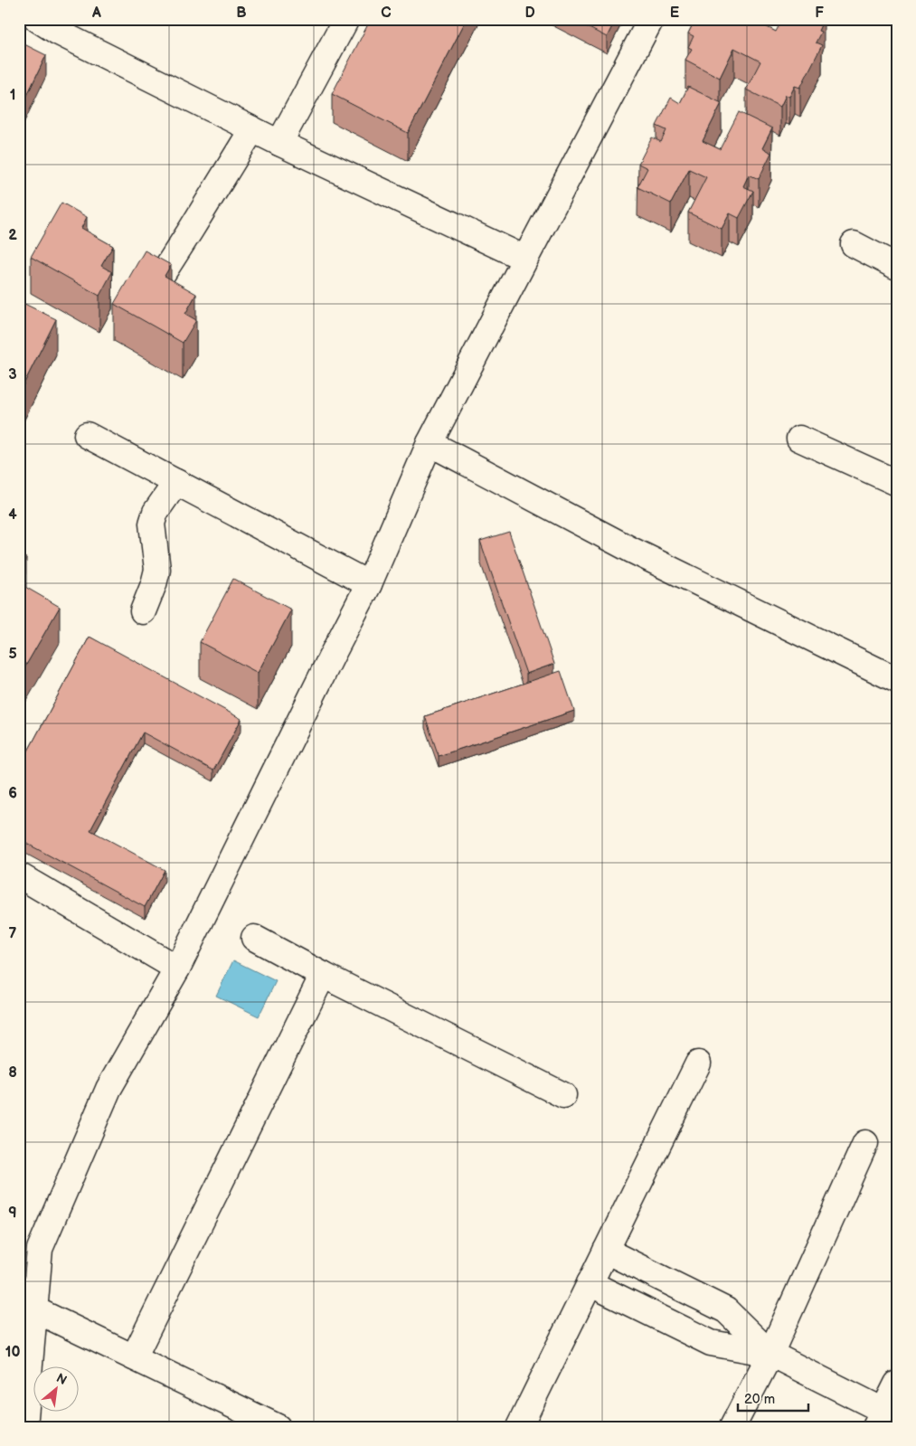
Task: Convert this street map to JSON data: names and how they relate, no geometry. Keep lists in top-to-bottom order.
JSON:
{
  "scale_bar": "20 m",
  "north": "top right",
  "grid": {
    "columns": [
      "A",
      "B",
      "C",
      "D",
      "E",
      "F"
    ],
    "rows": [
      "1",
      "2",
      "3",
      "4",
      "5",
      "6",
      "7",
      "8",
      "9",
      "10"
    ]
  }
}
